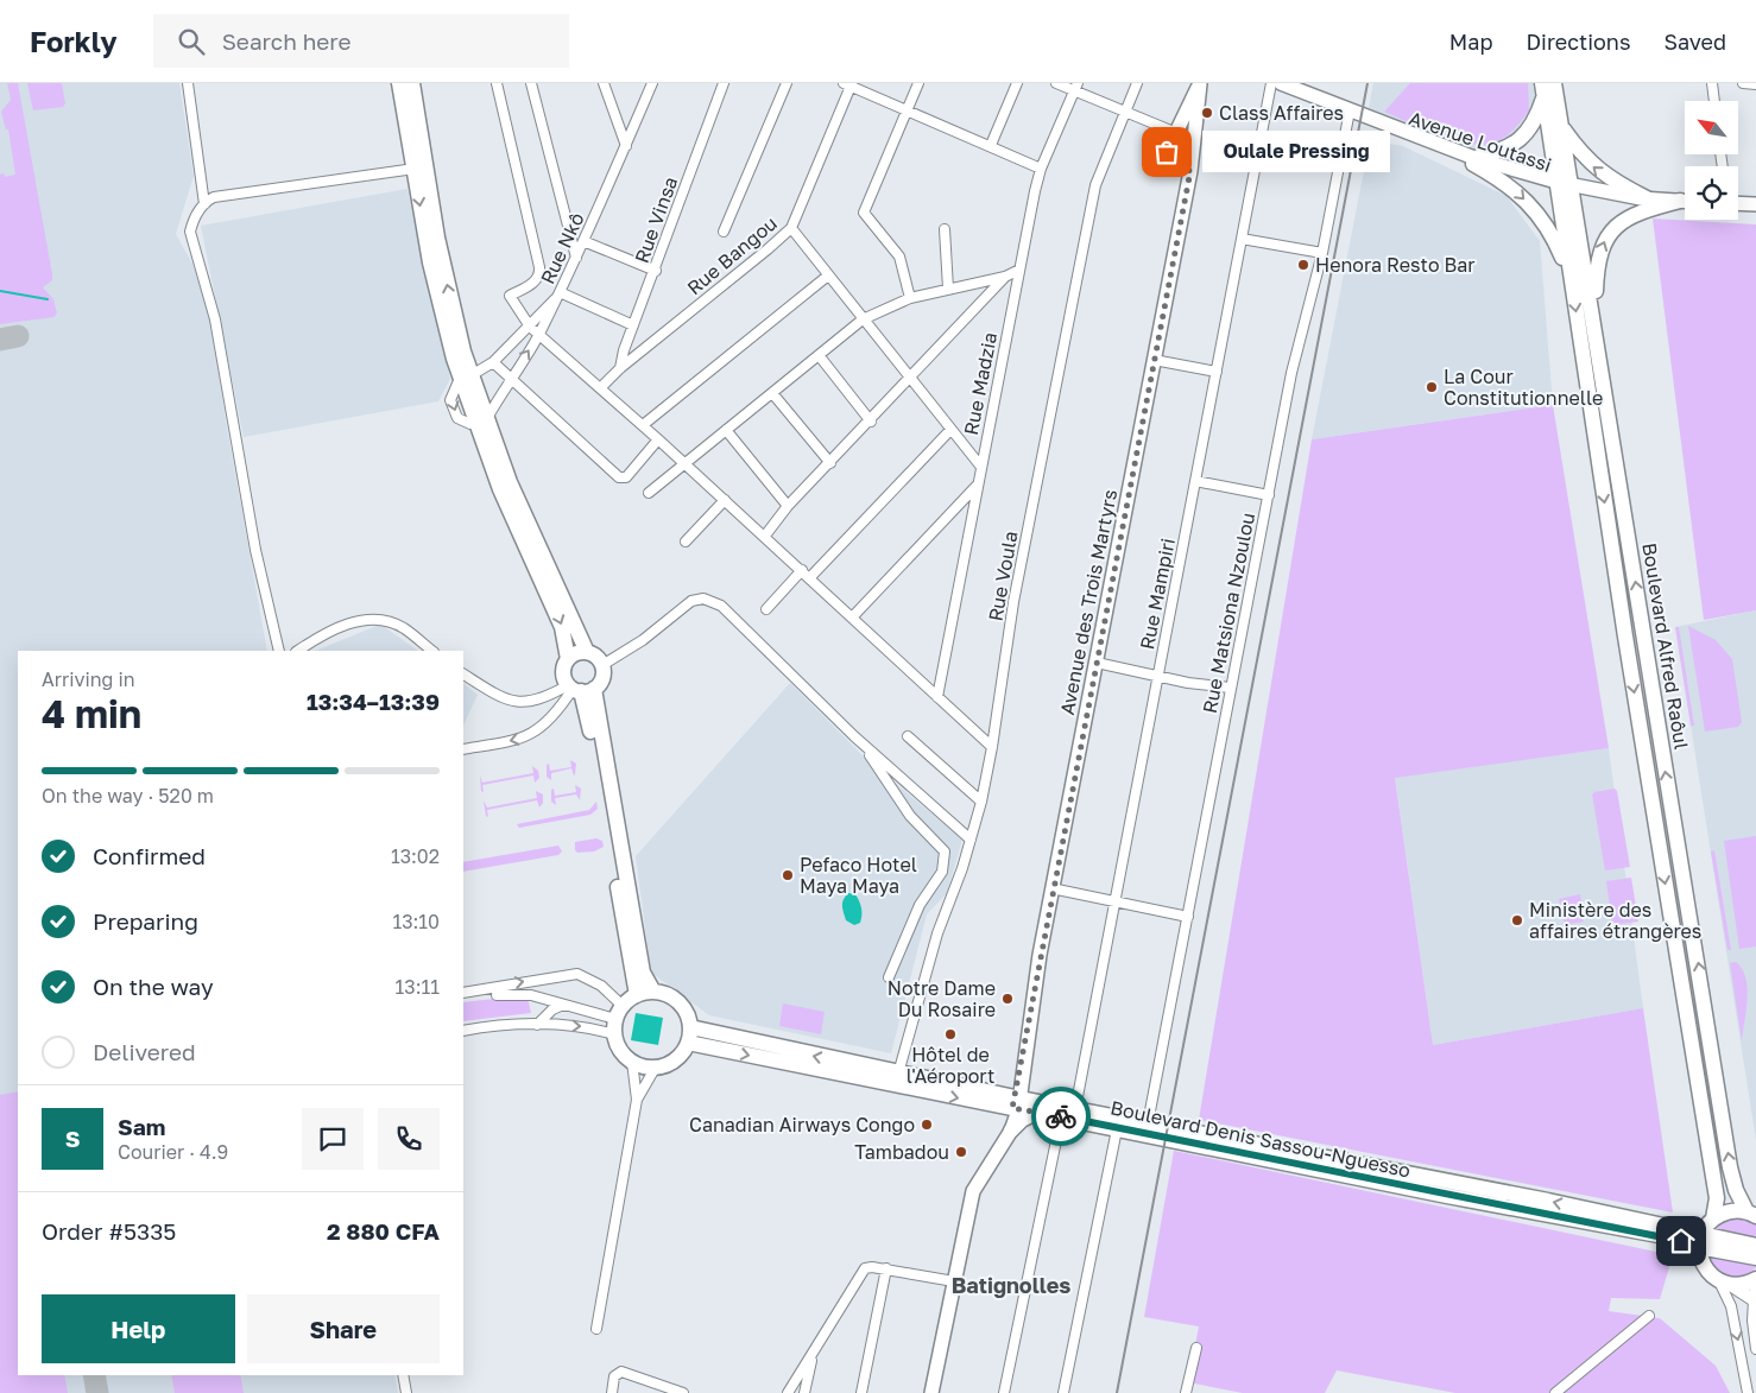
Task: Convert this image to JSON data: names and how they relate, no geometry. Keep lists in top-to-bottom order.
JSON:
{
  "streets": {
    "main road": [
      "Avenue Loutassi",
      "Avenue des Trois Martyrs",
      "Boulevard Alfred Raôul",
      "Boulevard Denis Sassou-Nguesso"
    ],
    "street": [
      "Rue Vinsa",
      "Rue Nkô",
      "Rue Bangou",
      "Rue Madzia",
      "Rue Voula",
      "Rue Mampiri",
      "Rue Matsiona Nzoulou"
    ]
  },
  "crossings": [
    ["Avenue Loutassi", "Rue Matsiona Nzoulou"],
    ["Avenue Loutassi", "Boulevard Alfred Raôul"],
    ["Rue Vinsa", "Rue Bangou"],
    ["Rue Voula", "Boulevard Denis Sassou-Nguesso"],
    ["Rue Mampiri", "Boulevard Denis Sassou-Nguesso"],
    ["Avenue des Trois Martyrs", "Boulevard Denis Sassou-Nguesso"],
    ["Rue Matsiona Nzoulou", "Boulevard Denis Sassou-Nguesso"]
  ],
  "districts": ["Batignolles"],
  "places": [
    "Class Affaires",
    "Oulale Pressing",
    "Henora Resto Bar",
    "La Cour Constitutionnelle",
    "Pefaco Hotel Maya Maya",
    "Ministère des affaires étrangères",
    "Notre Dame Du Rosaire",
    "Hôtel de l'Aéroport",
    "Canadian Airways Congo",
    "Tambadou"
  ],
  "north": "top left",
  "page": {
    "header": "Forkly",
    "search": "Search here",
    "nav": ["Map", "Directions", "Saved"],
    "bubble": "Oulale Pressing",
    "heading": ["4 min", "Arriving in", "13:34–13:39"],
    "panel": [
      "Sam",
      "Courier · 4.9",
      "Order #5335",
      "2 880 CFA"
    ],
    "bar": "On the way · 520 m",
    "list": [
      ["Confirmed", "13:02"],
      ["Preparing", "13:10"],
      ["On the way", "13:11"],
      "Delivered"
    ],
    "round": "S",
    "buttons": ["Help", "Share"]
  }
}
